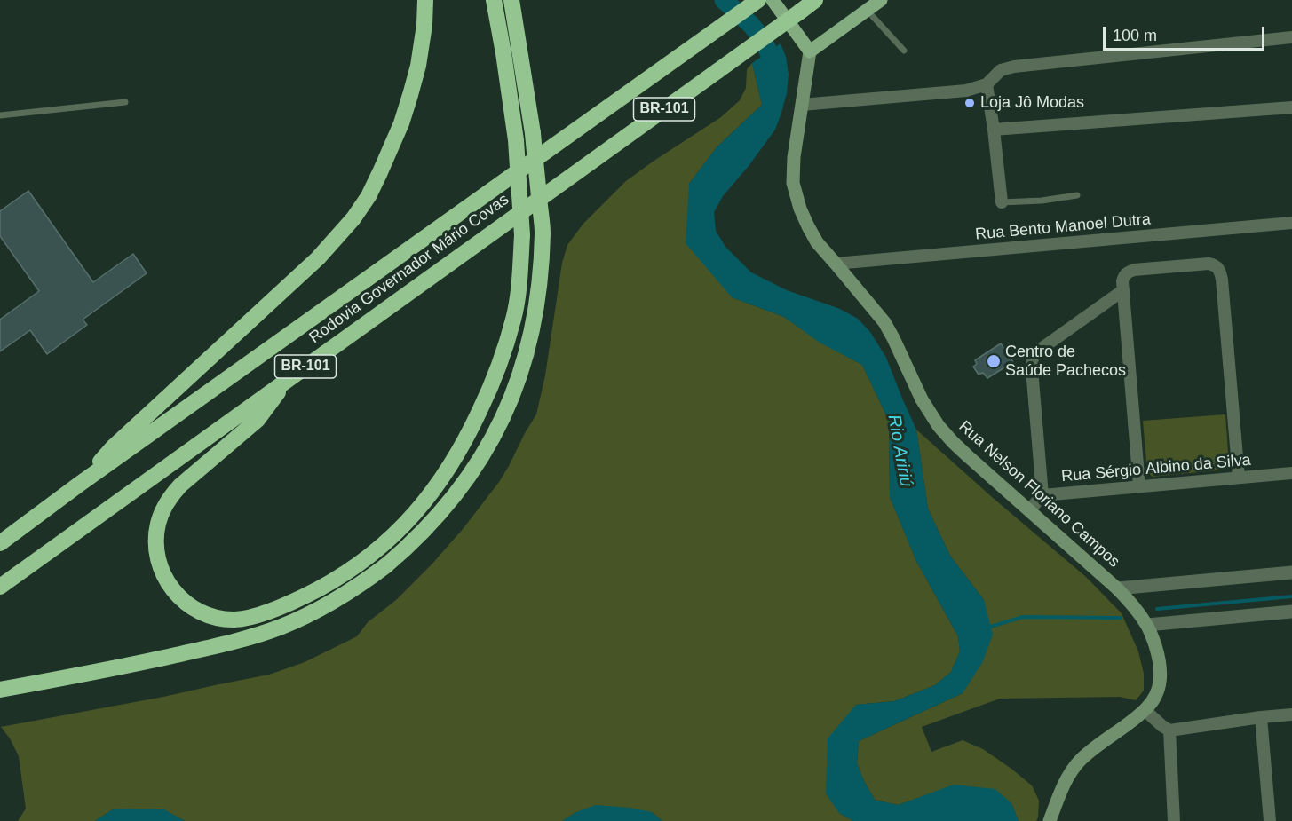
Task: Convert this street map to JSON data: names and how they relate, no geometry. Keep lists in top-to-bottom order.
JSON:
{
  "streets": {
    "highway": ["BR-101", "Rodovia Governador Mário Covas"],
    "main road": ["Rua Nelson Floriano Campos"],
    "street": ["Rua Bento Manoel Dutra", "Rua Sérgio Albino da Silva"]
  },
  "crossings": [
    ["BR-101", "Rodovia Governador Mário Covas"],
    ["Rua Bento Manoel Dutra", "Rua Nelson Floriano Campos"],
    ["Rua Sérgio Albino da Silva", "Rua Nelson Floriano Campos"]
  ],
  "water": ["Rio Aririú"],
  "places": ["Loja Jô Modas", "Centro de Saúde Pachecos"],
  "scale_bar": "100 m"
}
